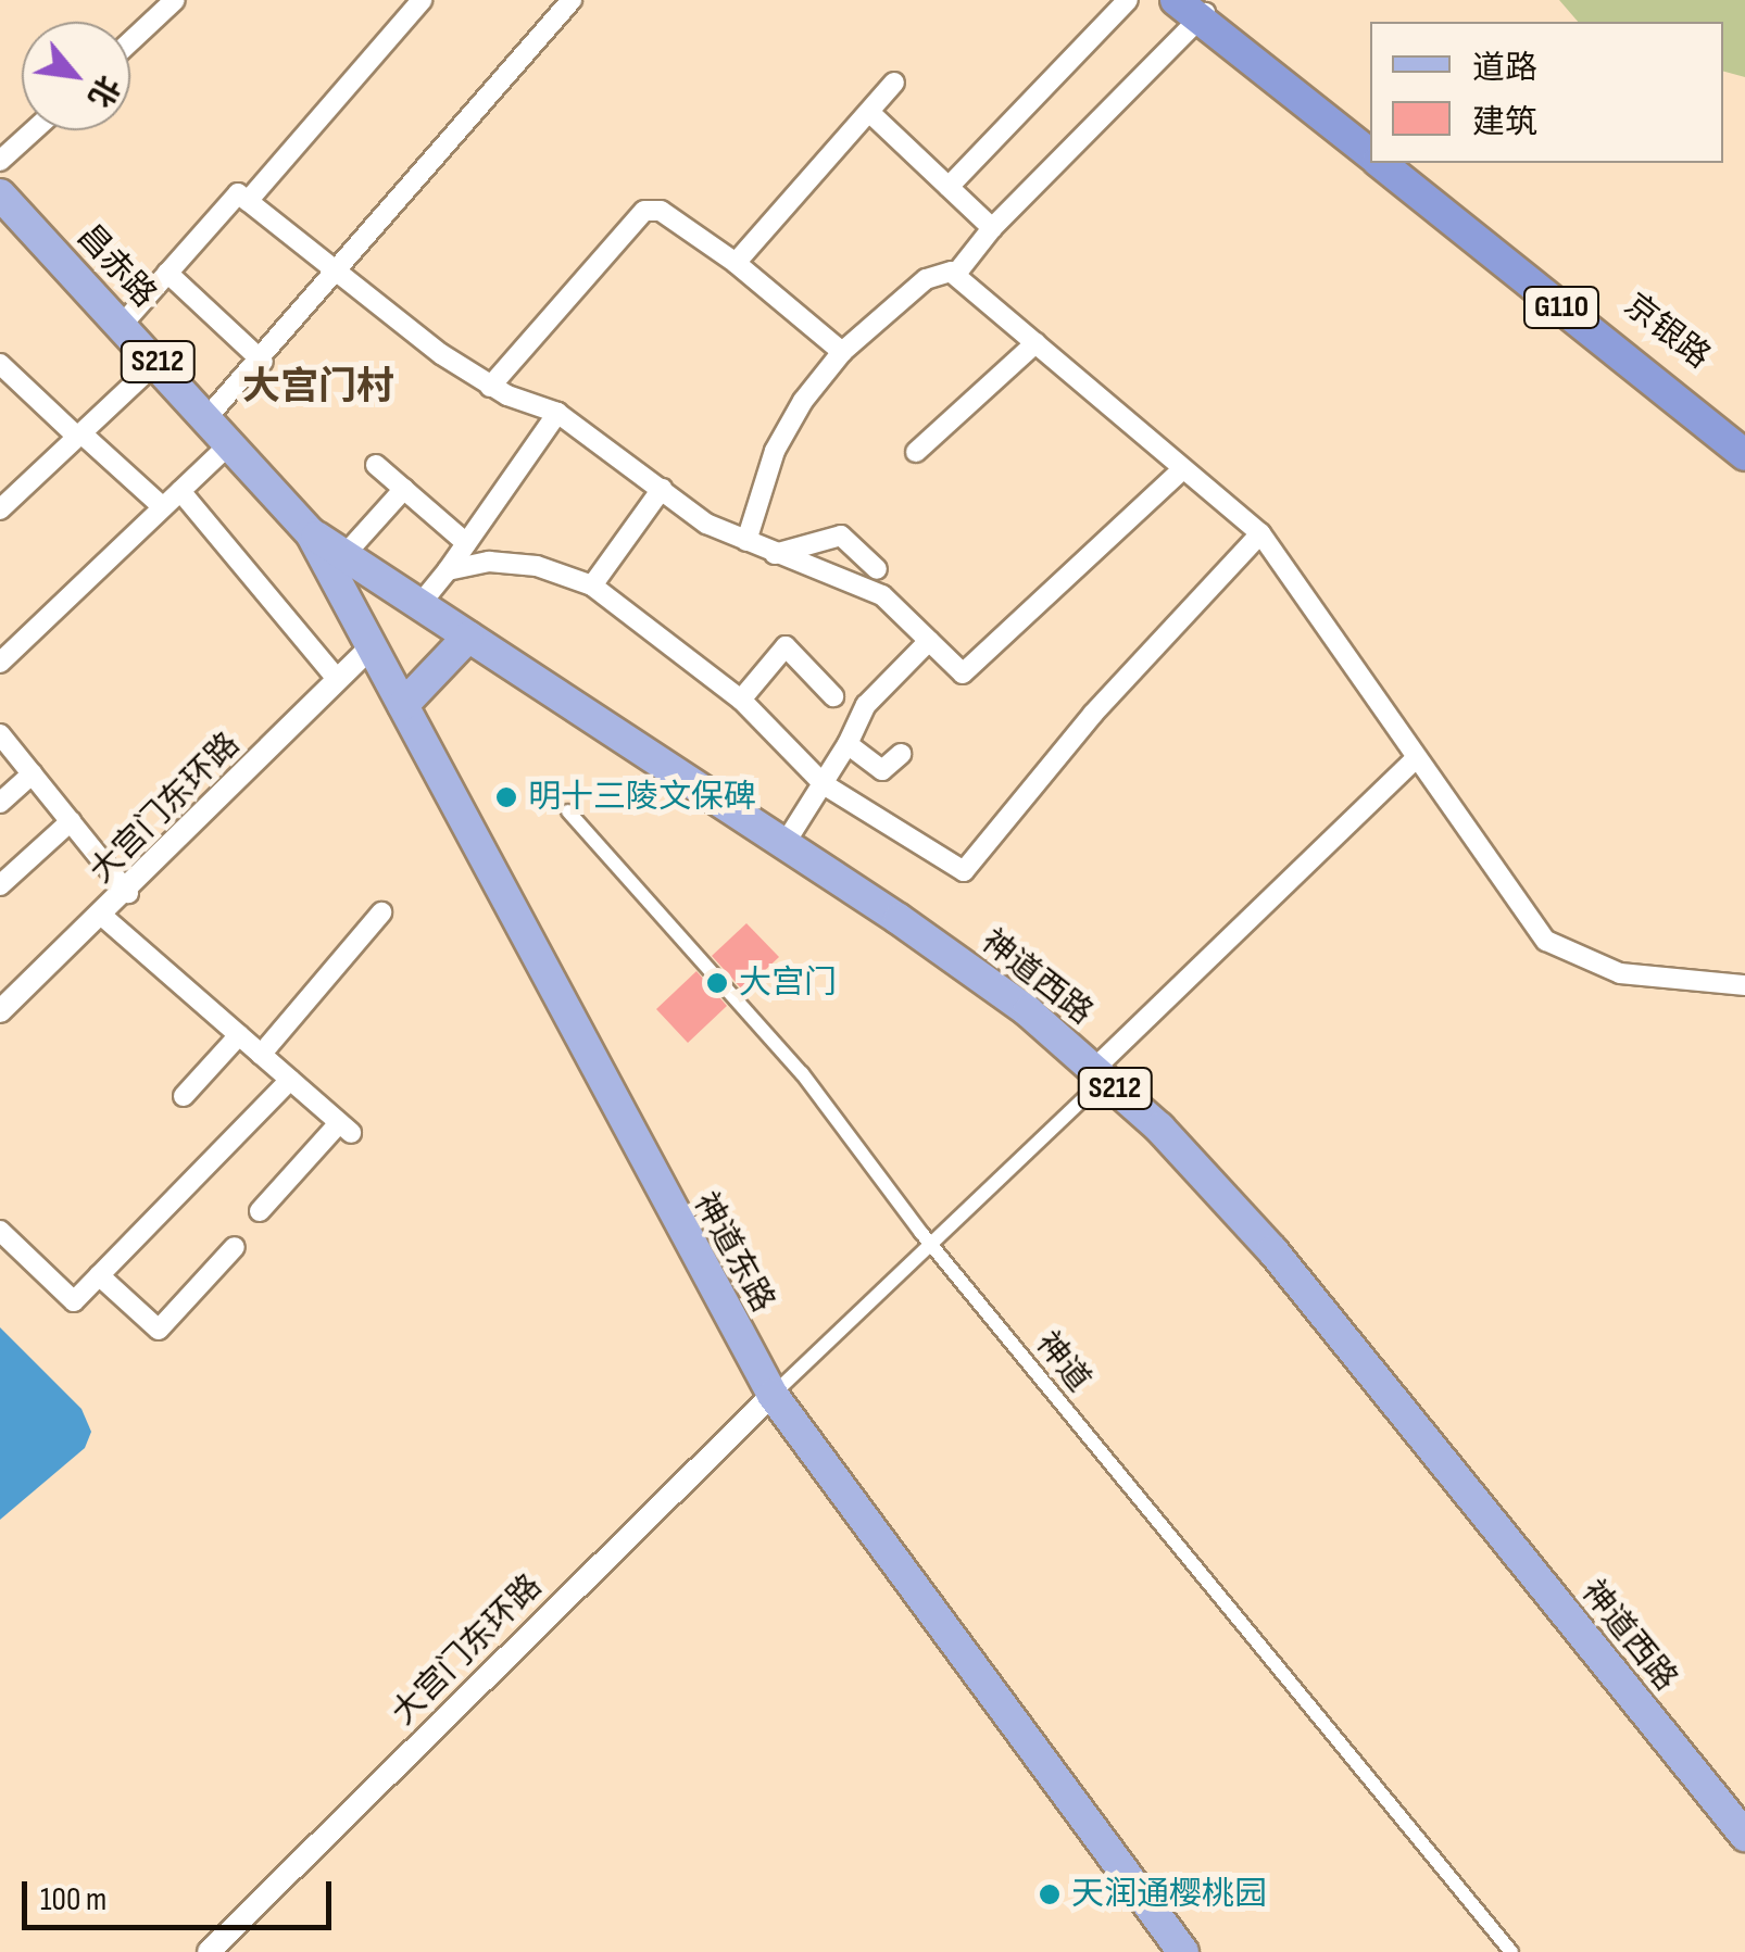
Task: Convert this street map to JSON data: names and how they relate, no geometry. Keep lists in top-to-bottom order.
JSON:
{
  "streets": {
    "highway": ["G110", "京银路"],
    "main road": [
      "昌赤路",
      "S212",
      "神道西路",
      "神道东路"
    ],
    "street": ["大宫门东环路", "神道"]
  },
  "crossings": [
    ["昌赤路", "神道西路"],
    ["昌赤路", "神道东路"],
    ["大宫门东环路", "神道东路"],
    ["神道西路", "神道东路"]
  ],
  "districts": ["大宫门村"],
  "places": ["明十三陵文保碑", "大宫门", "天润通樱桃园"],
  "legend": ["道路", "建筑"],
  "scale_bar": "100 m",
  "north": "bottom right"
}
